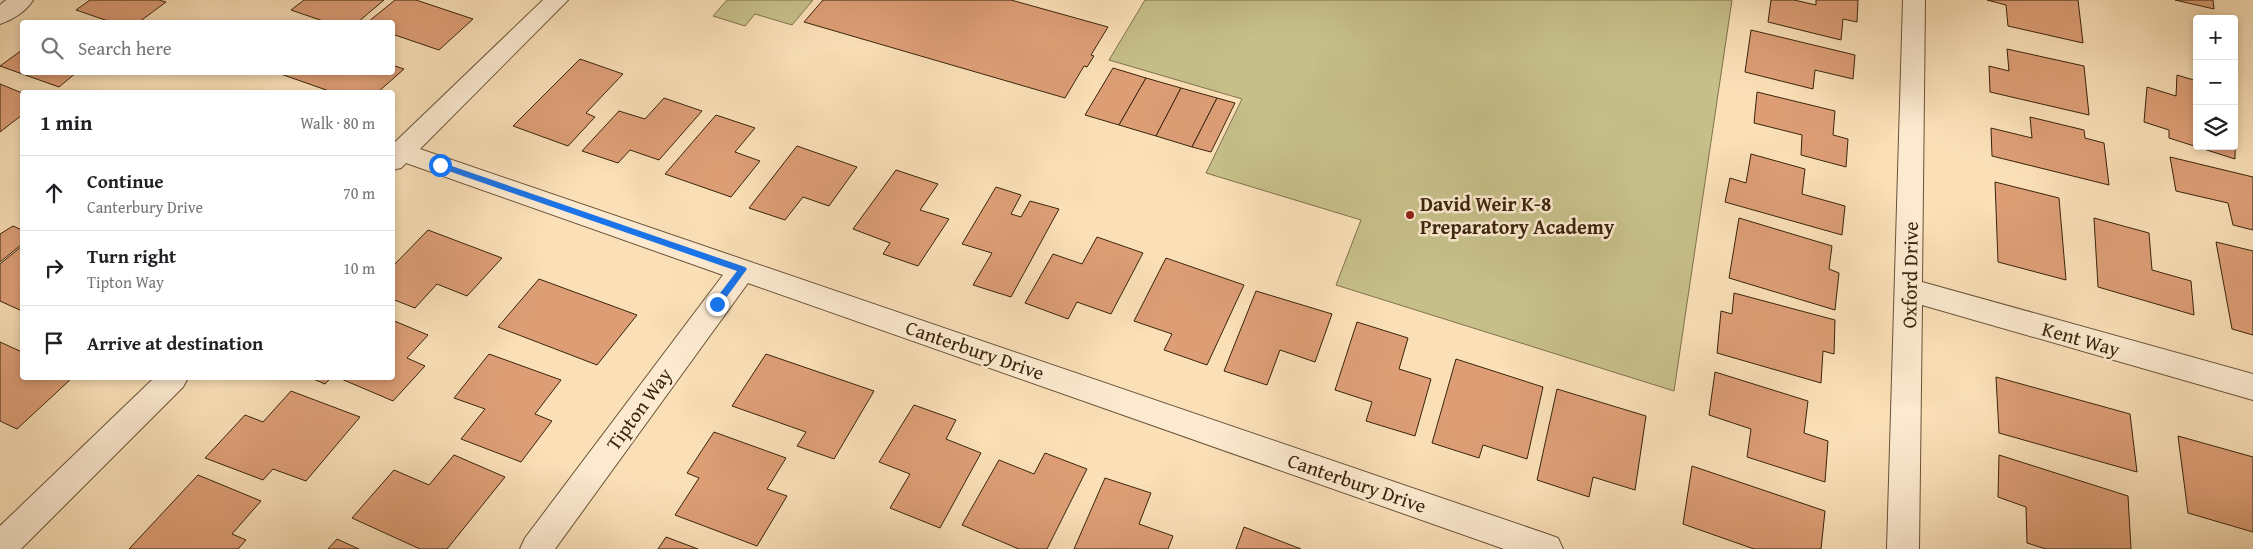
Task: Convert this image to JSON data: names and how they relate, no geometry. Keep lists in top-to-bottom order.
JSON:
{
  "streets": {
    "street": [
      "Oxford Drive",
      "Kent Way",
      "Canterbury Drive",
      "Tipton Way"
    ]
  },
  "crossings": [
    ["Oxford Drive", "Kent Way"],
    ["Canterbury Drive", "Tipton Way"]
  ],
  "places": ["David Weir K-8 Preparatory Academy"],
  "page": {
    "map_buttons": ["+", "−"],
    "search": "Search here",
    "heading": ["1 min", "Walk · 80 m"],
    "list": [
      ["Continue", "Canterbury Drive", "70 m"],
      ["Turn right", "Tipton Way", "10 m"],
      "Arrive at destination"
    ]
  }
}
